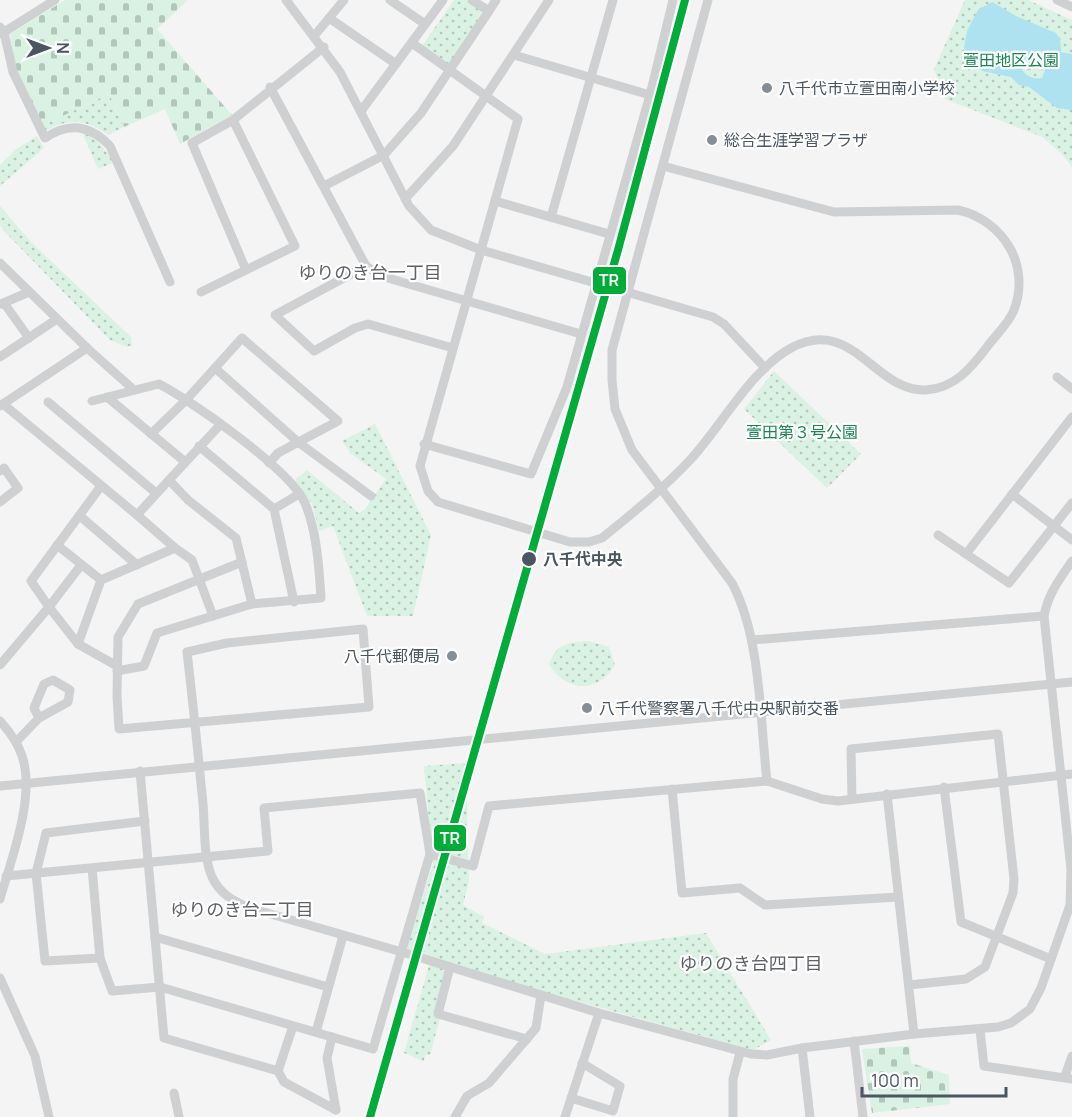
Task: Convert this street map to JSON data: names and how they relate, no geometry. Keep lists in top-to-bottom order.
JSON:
{
  "districts": ["ゆりのき台一丁目", "ゆりのき台二丁目", "ゆりのき台四丁目"],
  "parks": ["萱田地区公園", "萱田第３号公園"],
  "places": [
    "八千代市立萱田南小学校",
    "総合生涯学習プラザ",
    "八千代中央",
    "八千代郵便局",
    "八千代警察署八千代中央駅前交番"
  ],
  "lines": ["transit line TR"],
  "scale_bar": "100 m",
  "north": "right"
}
